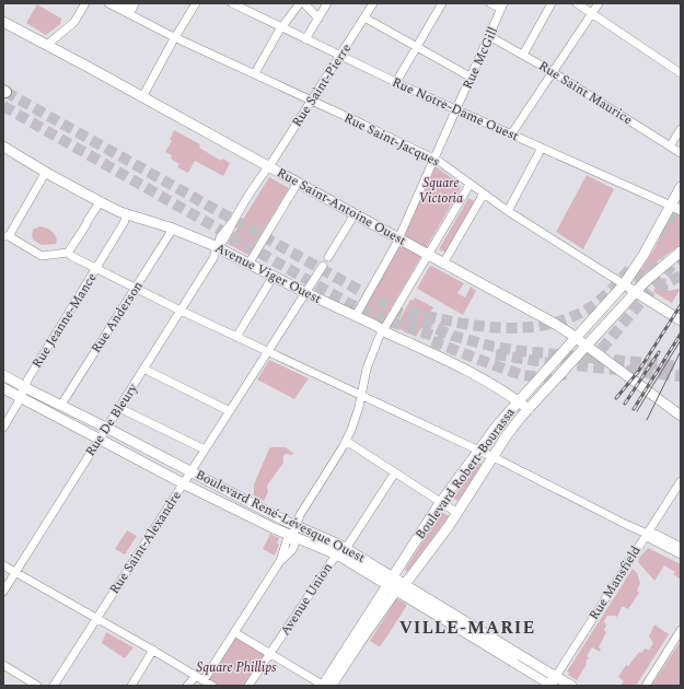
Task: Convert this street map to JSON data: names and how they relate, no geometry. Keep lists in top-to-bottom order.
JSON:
{
  "streets": {
    "main road": [
      "Rue Notre-Dame Ouest",
      "Rue Saint-Jacques",
      "Rue Saint-Antoine Ouest",
      "Avenue Viger Ouest",
      "Boulevard Robert-Bourassa",
      "Boulevard René-Lévesque Ouest"
    ],
    "street": [
      "Rue McGill",
      "Rue Saint-Pierre",
      "Rue Saint Maurice",
      "Rue Anderson",
      "Rue Jeanne-Mance",
      "Rue De Bleury",
      "Rue Saint-Alexandre",
      "Rue Mansfield",
      "Avenue Union"
    ]
  },
  "crossings": [
    ["Rue McGill", "Rue Saint Maurice"],
    ["Rue McGill", "Rue Notre-Dame Ouest"],
    ["Rue McGill", "Rue Saint-Jacques"],
    ["Rue McGill", "Rue Saint-Antoine Ouest"],
    ["Rue McGill", "Avenue Viger Ouest"],
    ["Rue Saint-Pierre", "Rue Notre-Dame Ouest"],
    ["Rue Saint-Pierre", "Rue Saint-Jacques"],
    ["Rue Saint-Pierre", "Rue Saint-Antoine Ouest"],
    ["Rue Saint-Pierre", "Rue De Bleury"],
    ["Rue Notre-Dame Ouest", "Boulevard Robert-Bourassa"],
    ["Rue Saint-Jacques", "Boulevard Robert-Bourassa"],
    ["Rue Saint-Antoine Ouest", "Boulevard Robert-Bourassa"],
    ["Avenue Viger Ouest", "Rue Anderson"],
    ["Avenue Viger Ouest", "Rue Jeanne-Mance"],
    ["Avenue Viger Ouest", "Rue De Bleury"],
    ["Avenue Viger Ouest", "Boulevard Robert-Bourassa"],
    ["Avenue Viger Ouest", "Rue Saint-Alexandre"],
    ["Rue Anderson", "Boulevard René-Lévesque Ouest"],
    ["Rue Jeanne-Mance", "Boulevard René-Lévesque Ouest"],
    ["Rue De Bleury", "Boulevard René-Lévesque Ouest"],
    ["Boulevard Robert-Bourassa", "Boulevard René-Lévesque Ouest"],
    ["Boulevard René-Lévesque Ouest", "Rue Saint-Alexandre"],
    ["Boulevard René-Lévesque Ouest", "Rue Mansfield"],
    ["Boulevard René-Lévesque Ouest", "Avenue Union"]
  ],
  "districts": ["VILLE-MARIE"],
  "parks": ["Square Victoria", "Square Phillips"]
}
